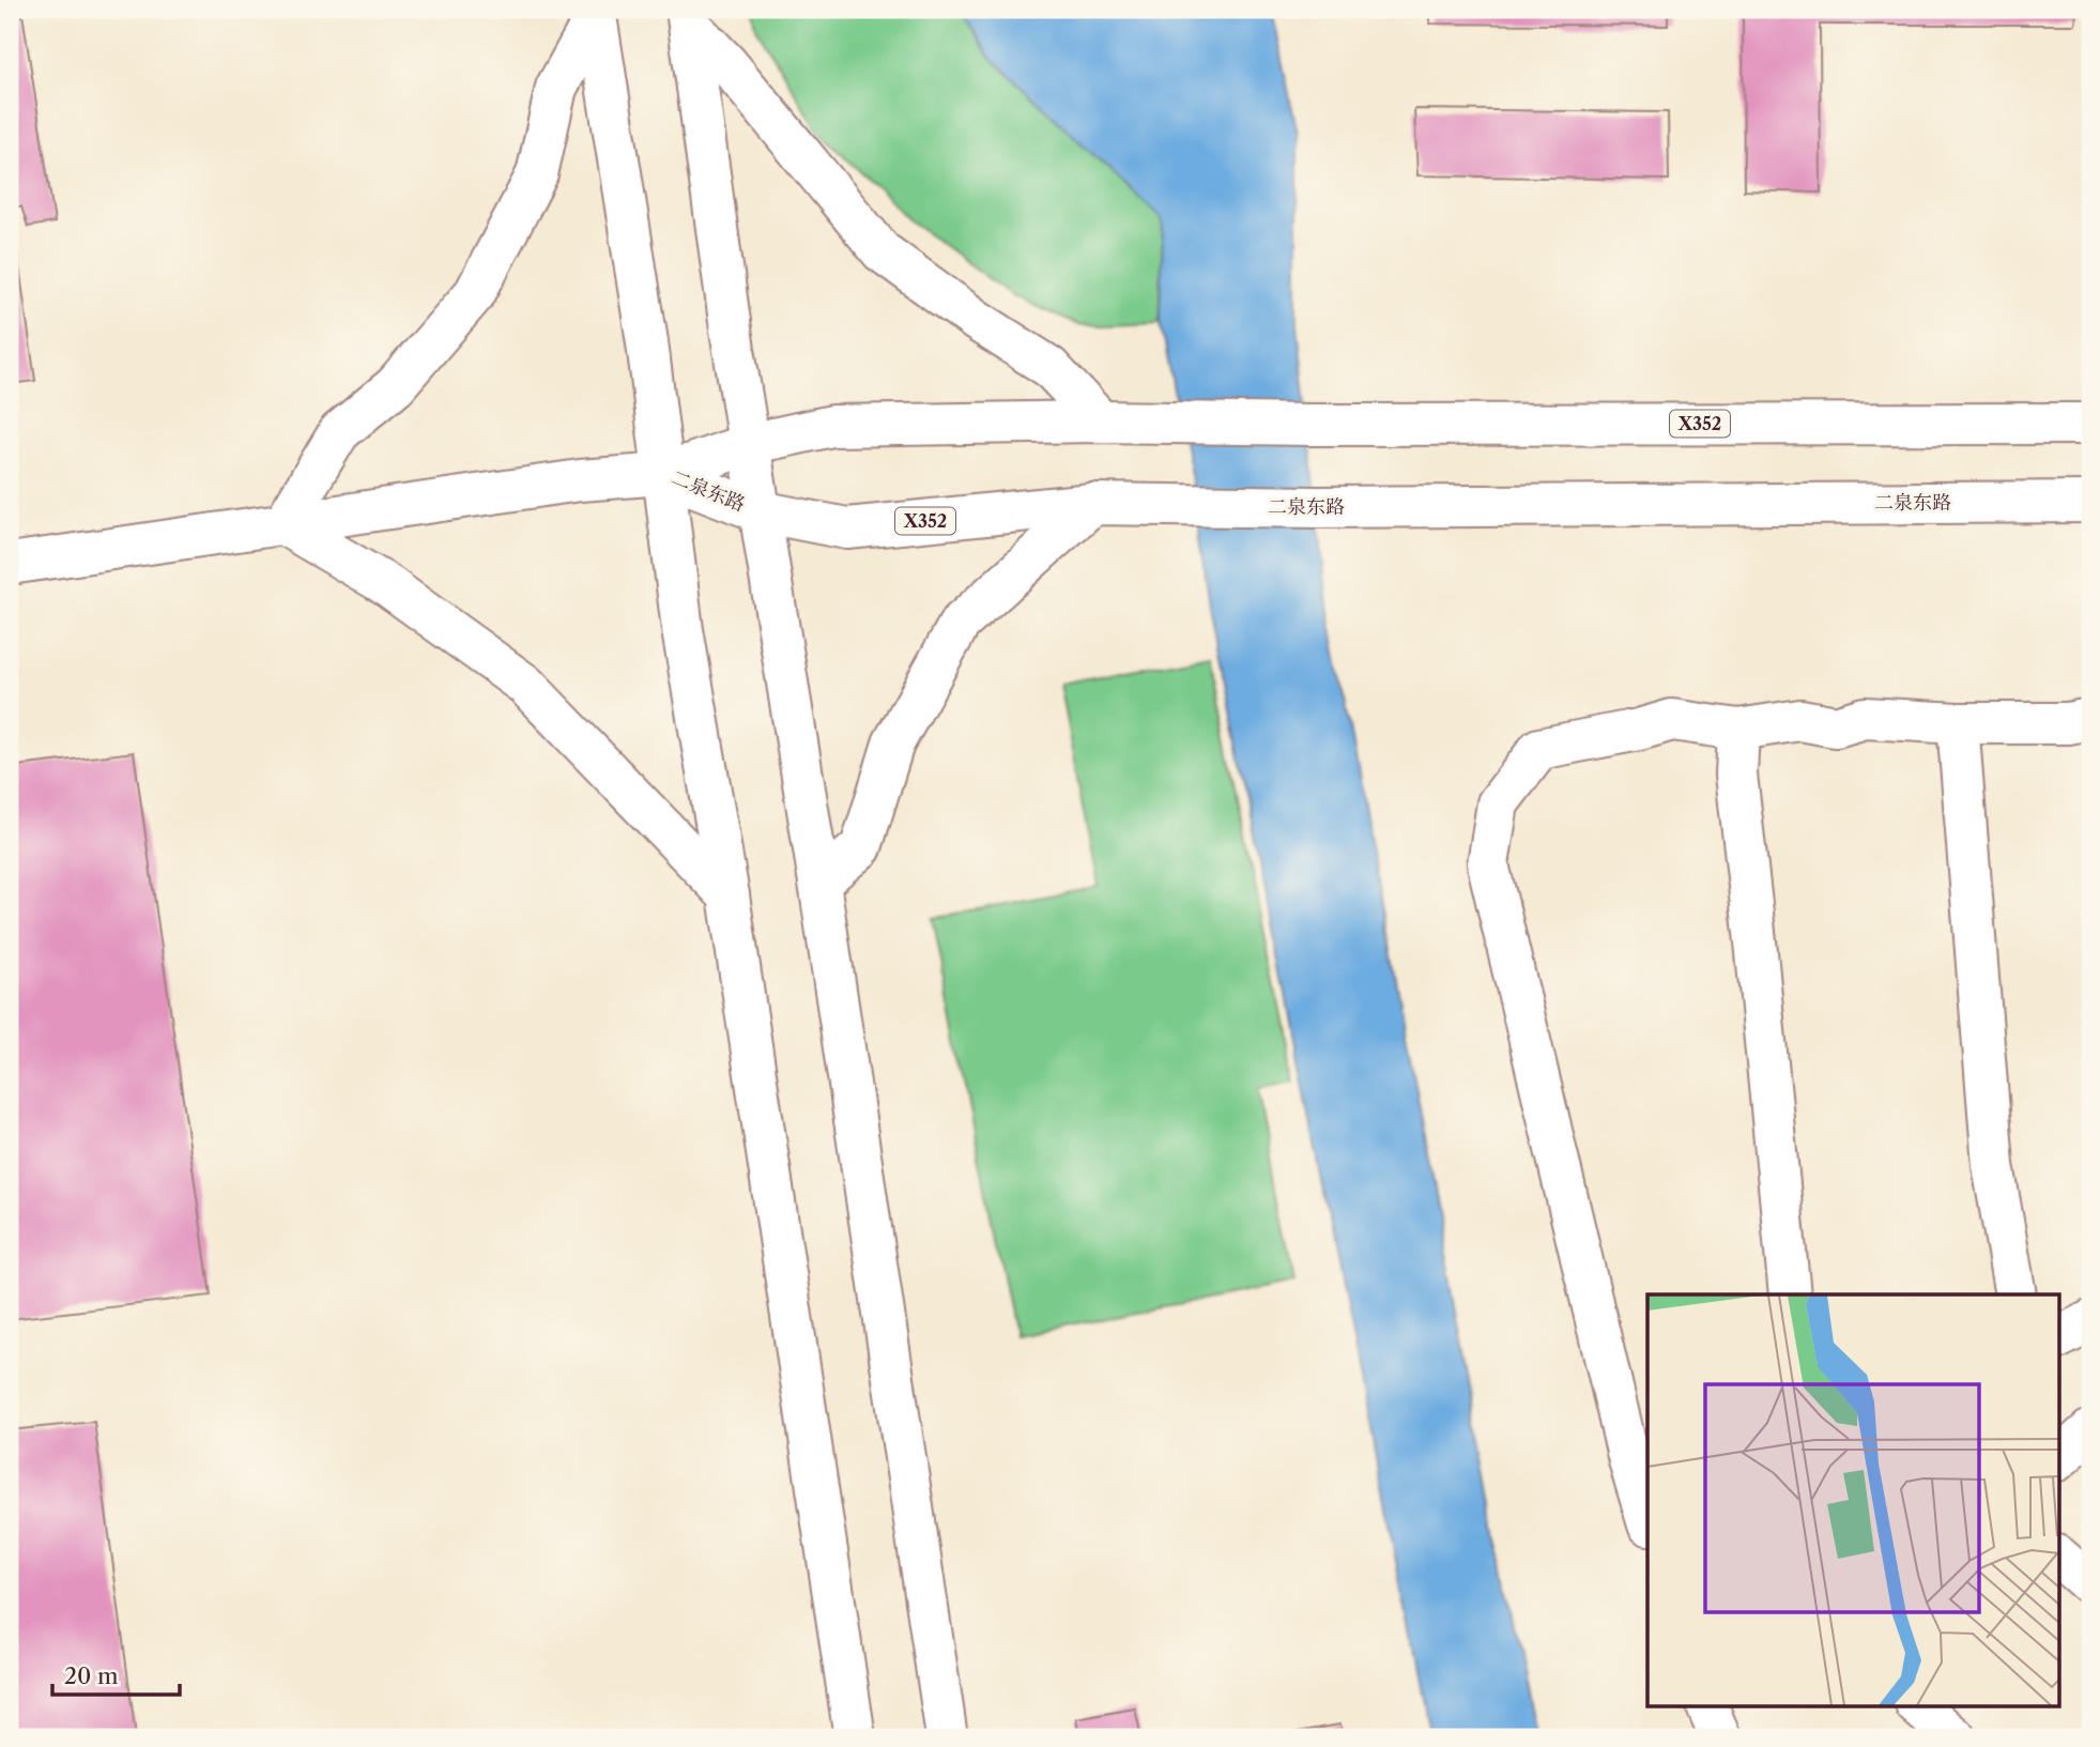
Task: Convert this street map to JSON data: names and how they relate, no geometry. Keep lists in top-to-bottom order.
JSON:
{
  "streets": {
    "main road": ["X352", "二泉东路"]
  },
  "scale_bar": "20 m"
}
